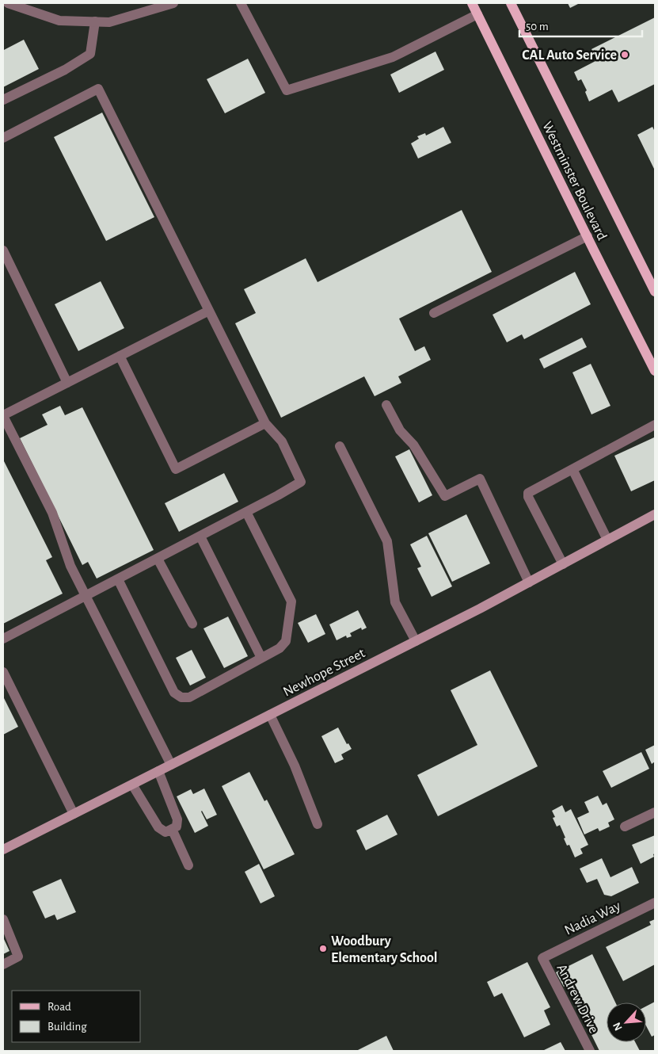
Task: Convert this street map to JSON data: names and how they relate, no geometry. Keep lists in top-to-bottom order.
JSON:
{
  "streets": {
    "main road": ["Westminster Boulevard"],
    "street": ["Newhope Street", "Nadia Way", "Andrew Drive"]
  },
  "crossings": [
    ["Nadia Way", "Andrew Drive"]
  ],
  "places": ["CAL Auto Service", "Woodbury Elementary School"],
  "legend": ["Road", "Building"],
  "scale_bar": "50 m",
  "north": "bottom left"
}
